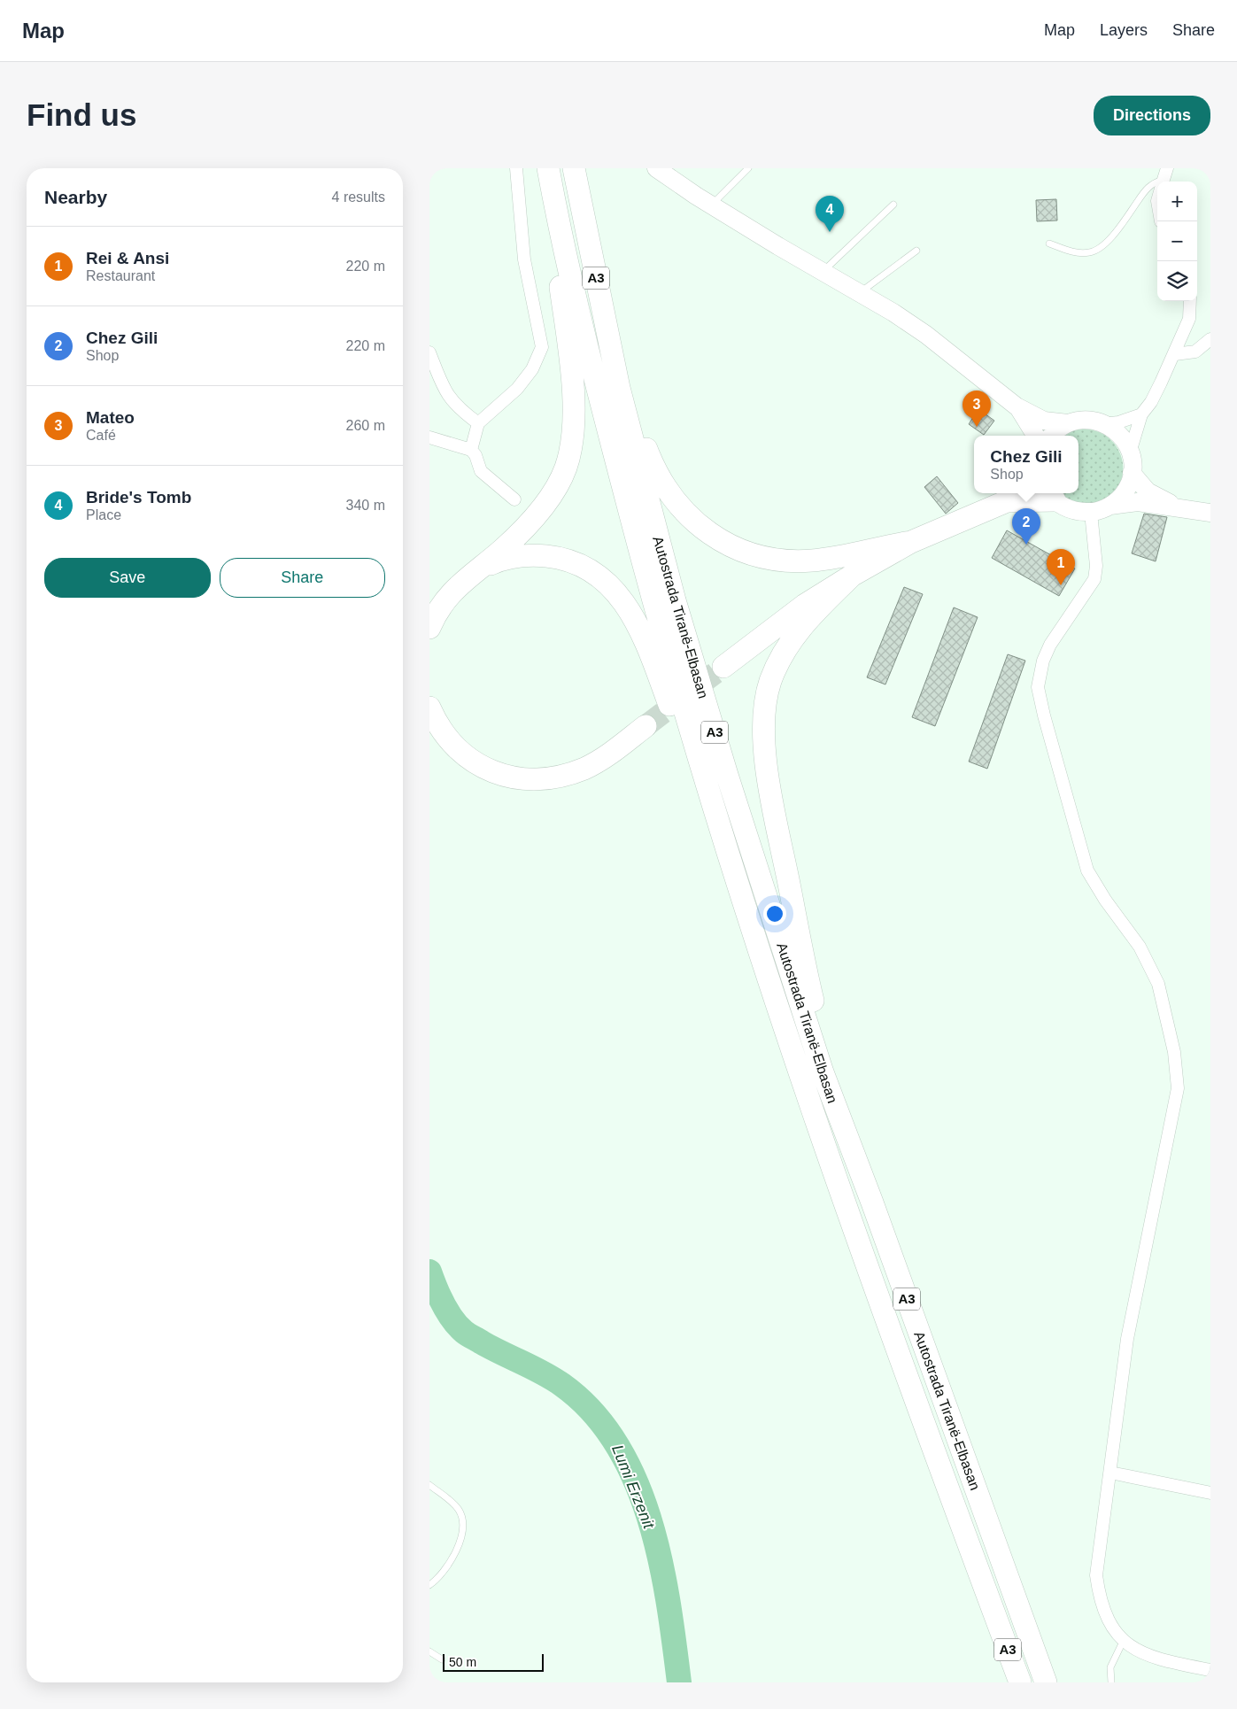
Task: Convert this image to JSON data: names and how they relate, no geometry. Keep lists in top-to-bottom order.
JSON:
{
  "streets": {
    "highway": ["A3", "Autostrada Tiranë-Elbasan"]
  },
  "water": ["Lumi Erzenit"],
  "scale_bar": "50 m",
  "page": {
    "header": "Map",
    "nav": ["Map", "Layers", "Share"],
    "buttons": [
      "Directions",
      ["Save", "Share"]
    ],
    "title": "Find us",
    "heading": ["Nearby", "4 results"],
    "map_buttons": ["+", "−"],
    "pins": [
      "4",
      "3",
      "2",
      "1"
    ],
    "list": [
      {
        "mark": "1",
        "name": "Rei & Ansi",
        "note": "Restaurant",
        "value": "220 m"
      },
      {
        "mark": "2",
        "name": "Chez Gili",
        "note": "Shop",
        "value": "220 m"
      },
      {
        "mark": "3",
        "name": "Mateo",
        "note": "Café",
        "value": "260 m"
      },
      {
        "mark": "4",
        "name": "Bride's Tomb",
        "note": "Place",
        "value": "340 m"
      }
    ],
    "popup": ["Chez Gili", "Shop"],
    "scale": "50 m"
  }
}
